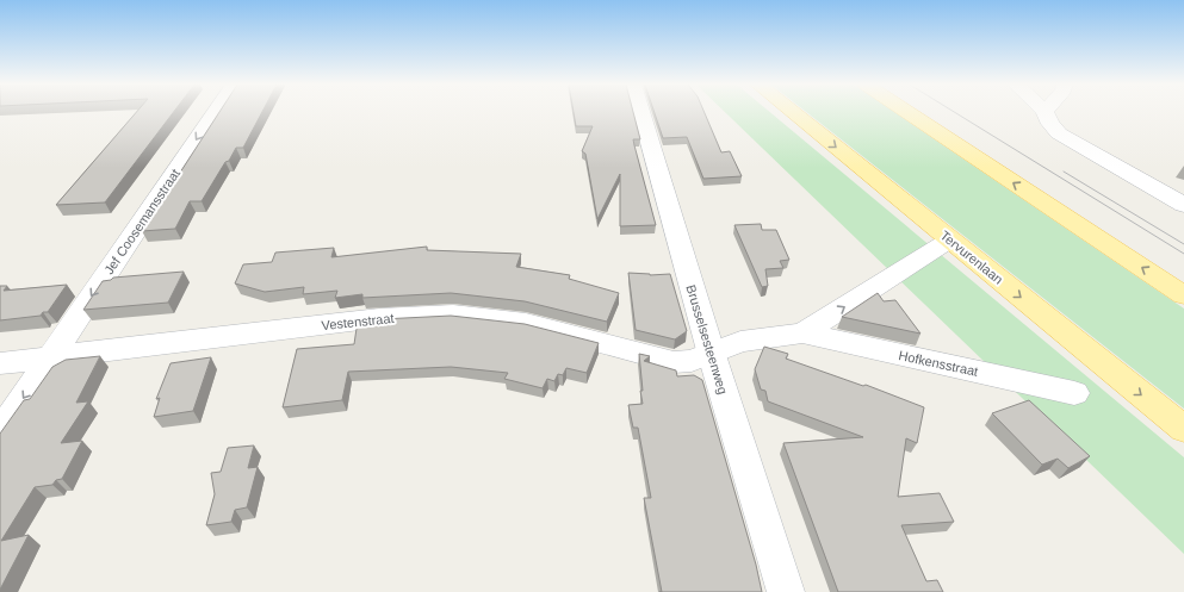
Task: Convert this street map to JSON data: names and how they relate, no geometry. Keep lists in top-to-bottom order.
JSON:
{
  "streets": {
    "main road": ["Tervurenlaan"],
    "street": [
      "Jef Coosemansstraat",
      "Vestenstraat",
      "Brusselsesteenweg",
      "Hofkensstraat"
    ]
  },
  "crossings": [
    ["Jef Coosemansstraat", "Vestenstraat"],
    ["Tervurenlaan", "Hofkensstraat"],
    ["Vestenstraat", "Brusselsesteenweg"],
    ["Vestenstraat", "Hofkensstraat"],
    ["Brusselsesteenweg", "Hofkensstraat"]
  ],
  "one_way": ["Jef Coosemansstraat"]
}
